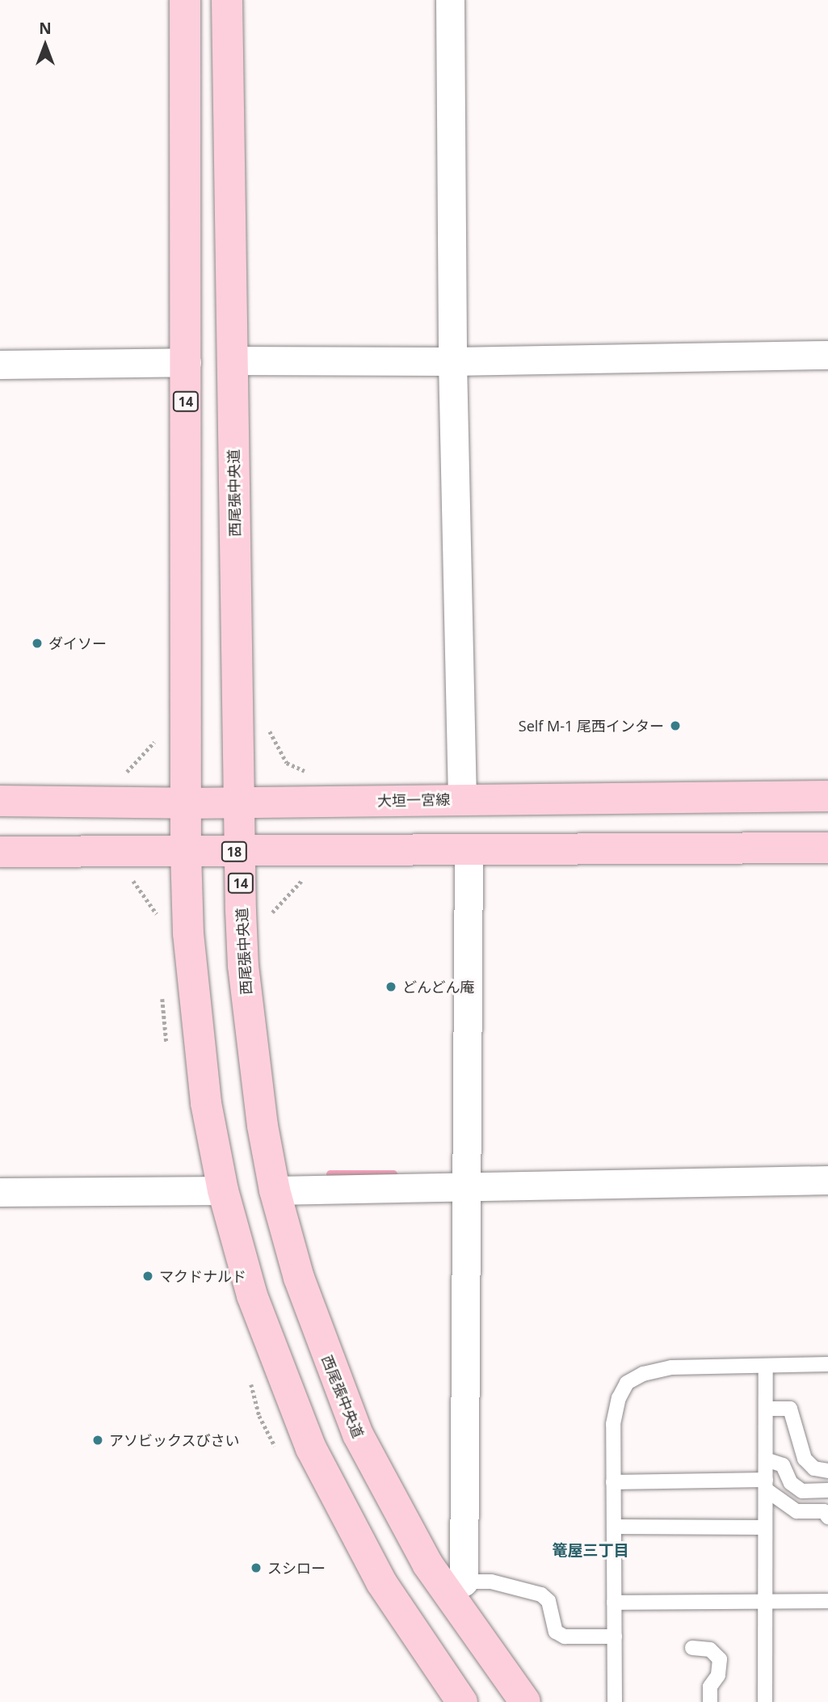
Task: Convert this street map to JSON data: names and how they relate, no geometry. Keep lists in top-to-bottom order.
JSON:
{
  "streets": {
    "main road": [
      "14",
      "西尾張中央道",
      "大垣一宮線",
      "18"
    ]
  },
  "crossings": [
    ["14", "大垣一宮線"],
    ["14", "18"],
    ["西尾張中央道", "大垣一宮線"],
    ["西尾張中央道", "18"]
  ],
  "districts": ["篭屋三丁目"],
  "places": [
    "ダイソー",
    "Self M-1 尾西インター",
    "どんどん庵",
    "マクドナルド",
    "アソビックスびさい",
    "スシロー"
  ],
  "north": "top"
}
